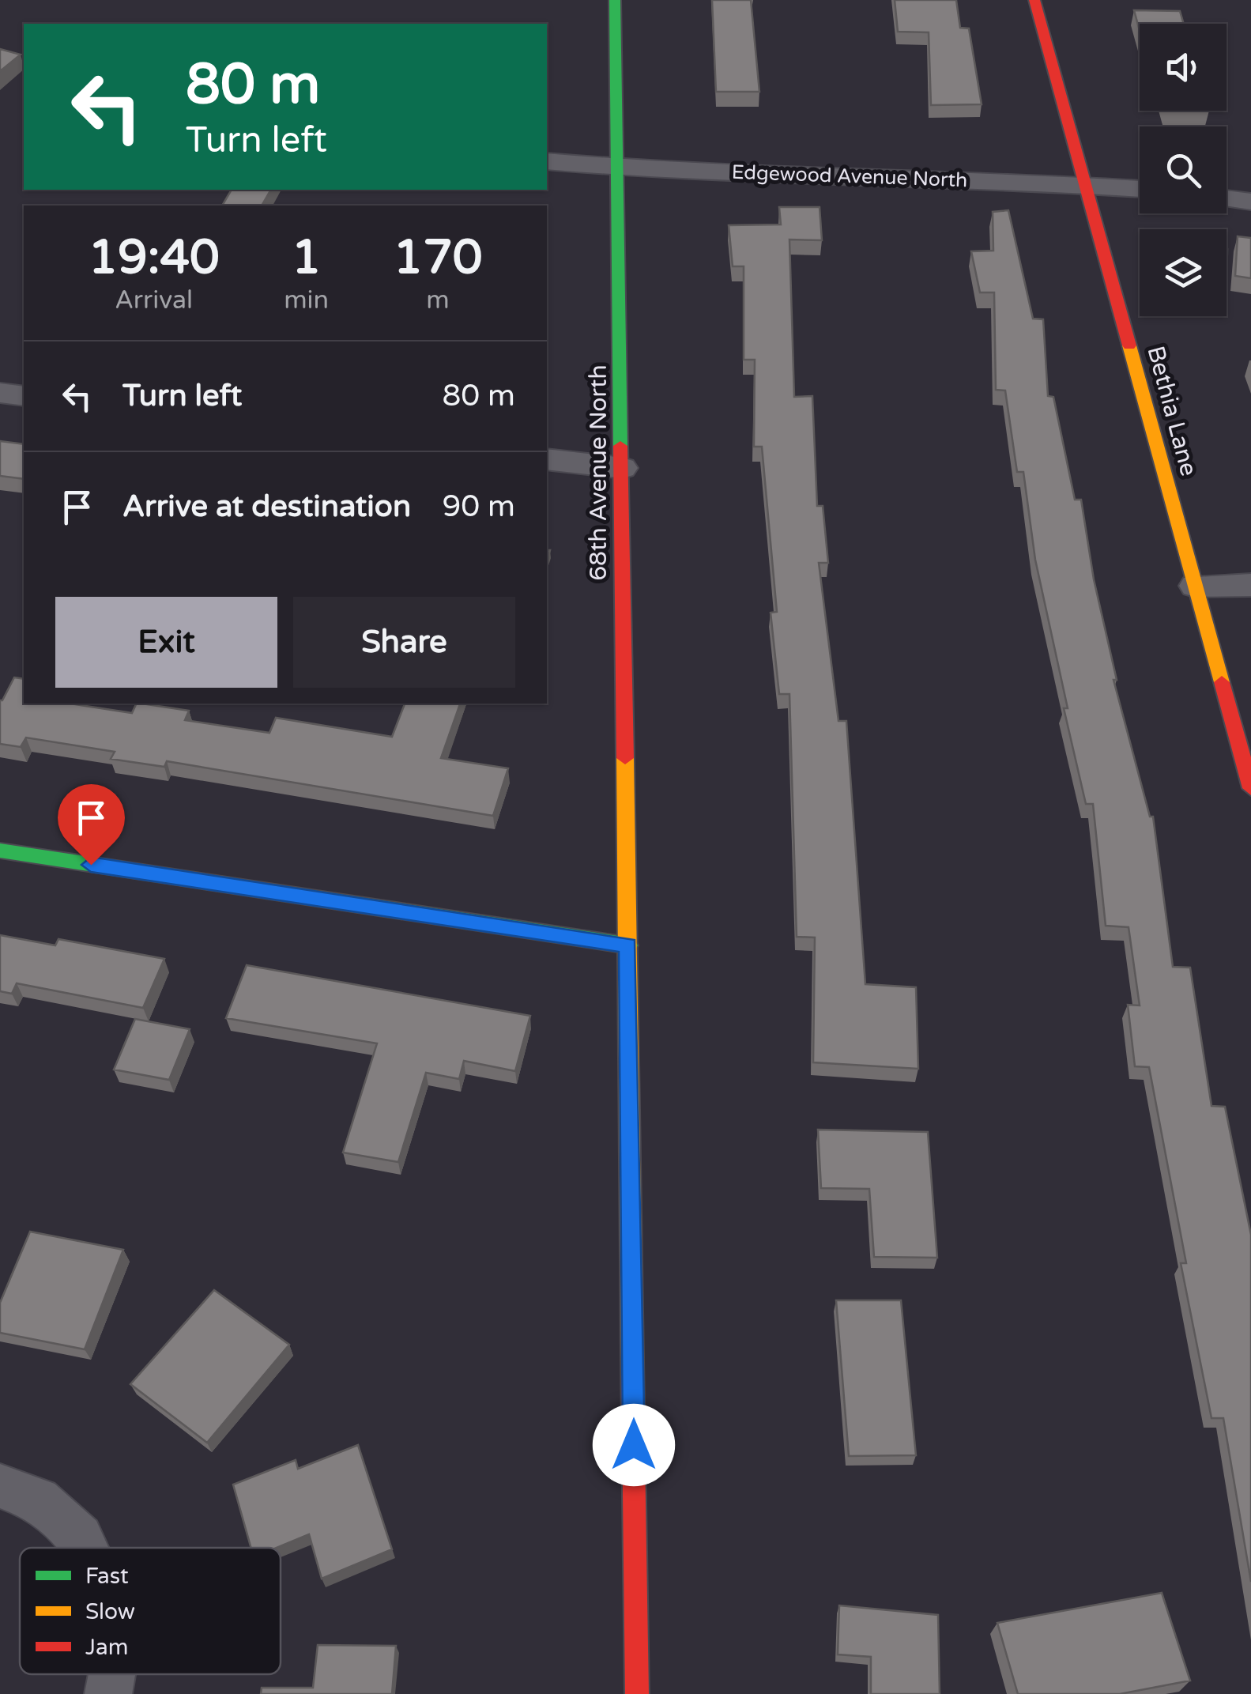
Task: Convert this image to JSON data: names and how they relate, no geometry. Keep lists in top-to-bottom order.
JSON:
{
  "streets": {
    "street": ["Edgewood Avenue North", "Bethia Lane", "68th Avenue North"]
  },
  "crossings": [
    ["Edgewood Avenue North", "Bethia Lane"],
    ["Edgewood Avenue North", "68th Avenue North"]
  ],
  "legend": ["Fast", "Slow", "Jam"],
  "page": {
    "turn": ["80 m", "Turn left"],
    "eta": [
      "19:40",
      "Arrival",
      "1",
      "min",
      "170",
      "m"
    ],
    "list": [
      {
        "name": "Turn left",
        "value": "80 m"
      },
      {
        "name": "Arrive at destination",
        "value": "90 m"
      }
    ],
    "buttons": ["Exit", "Share"]
  }
}
